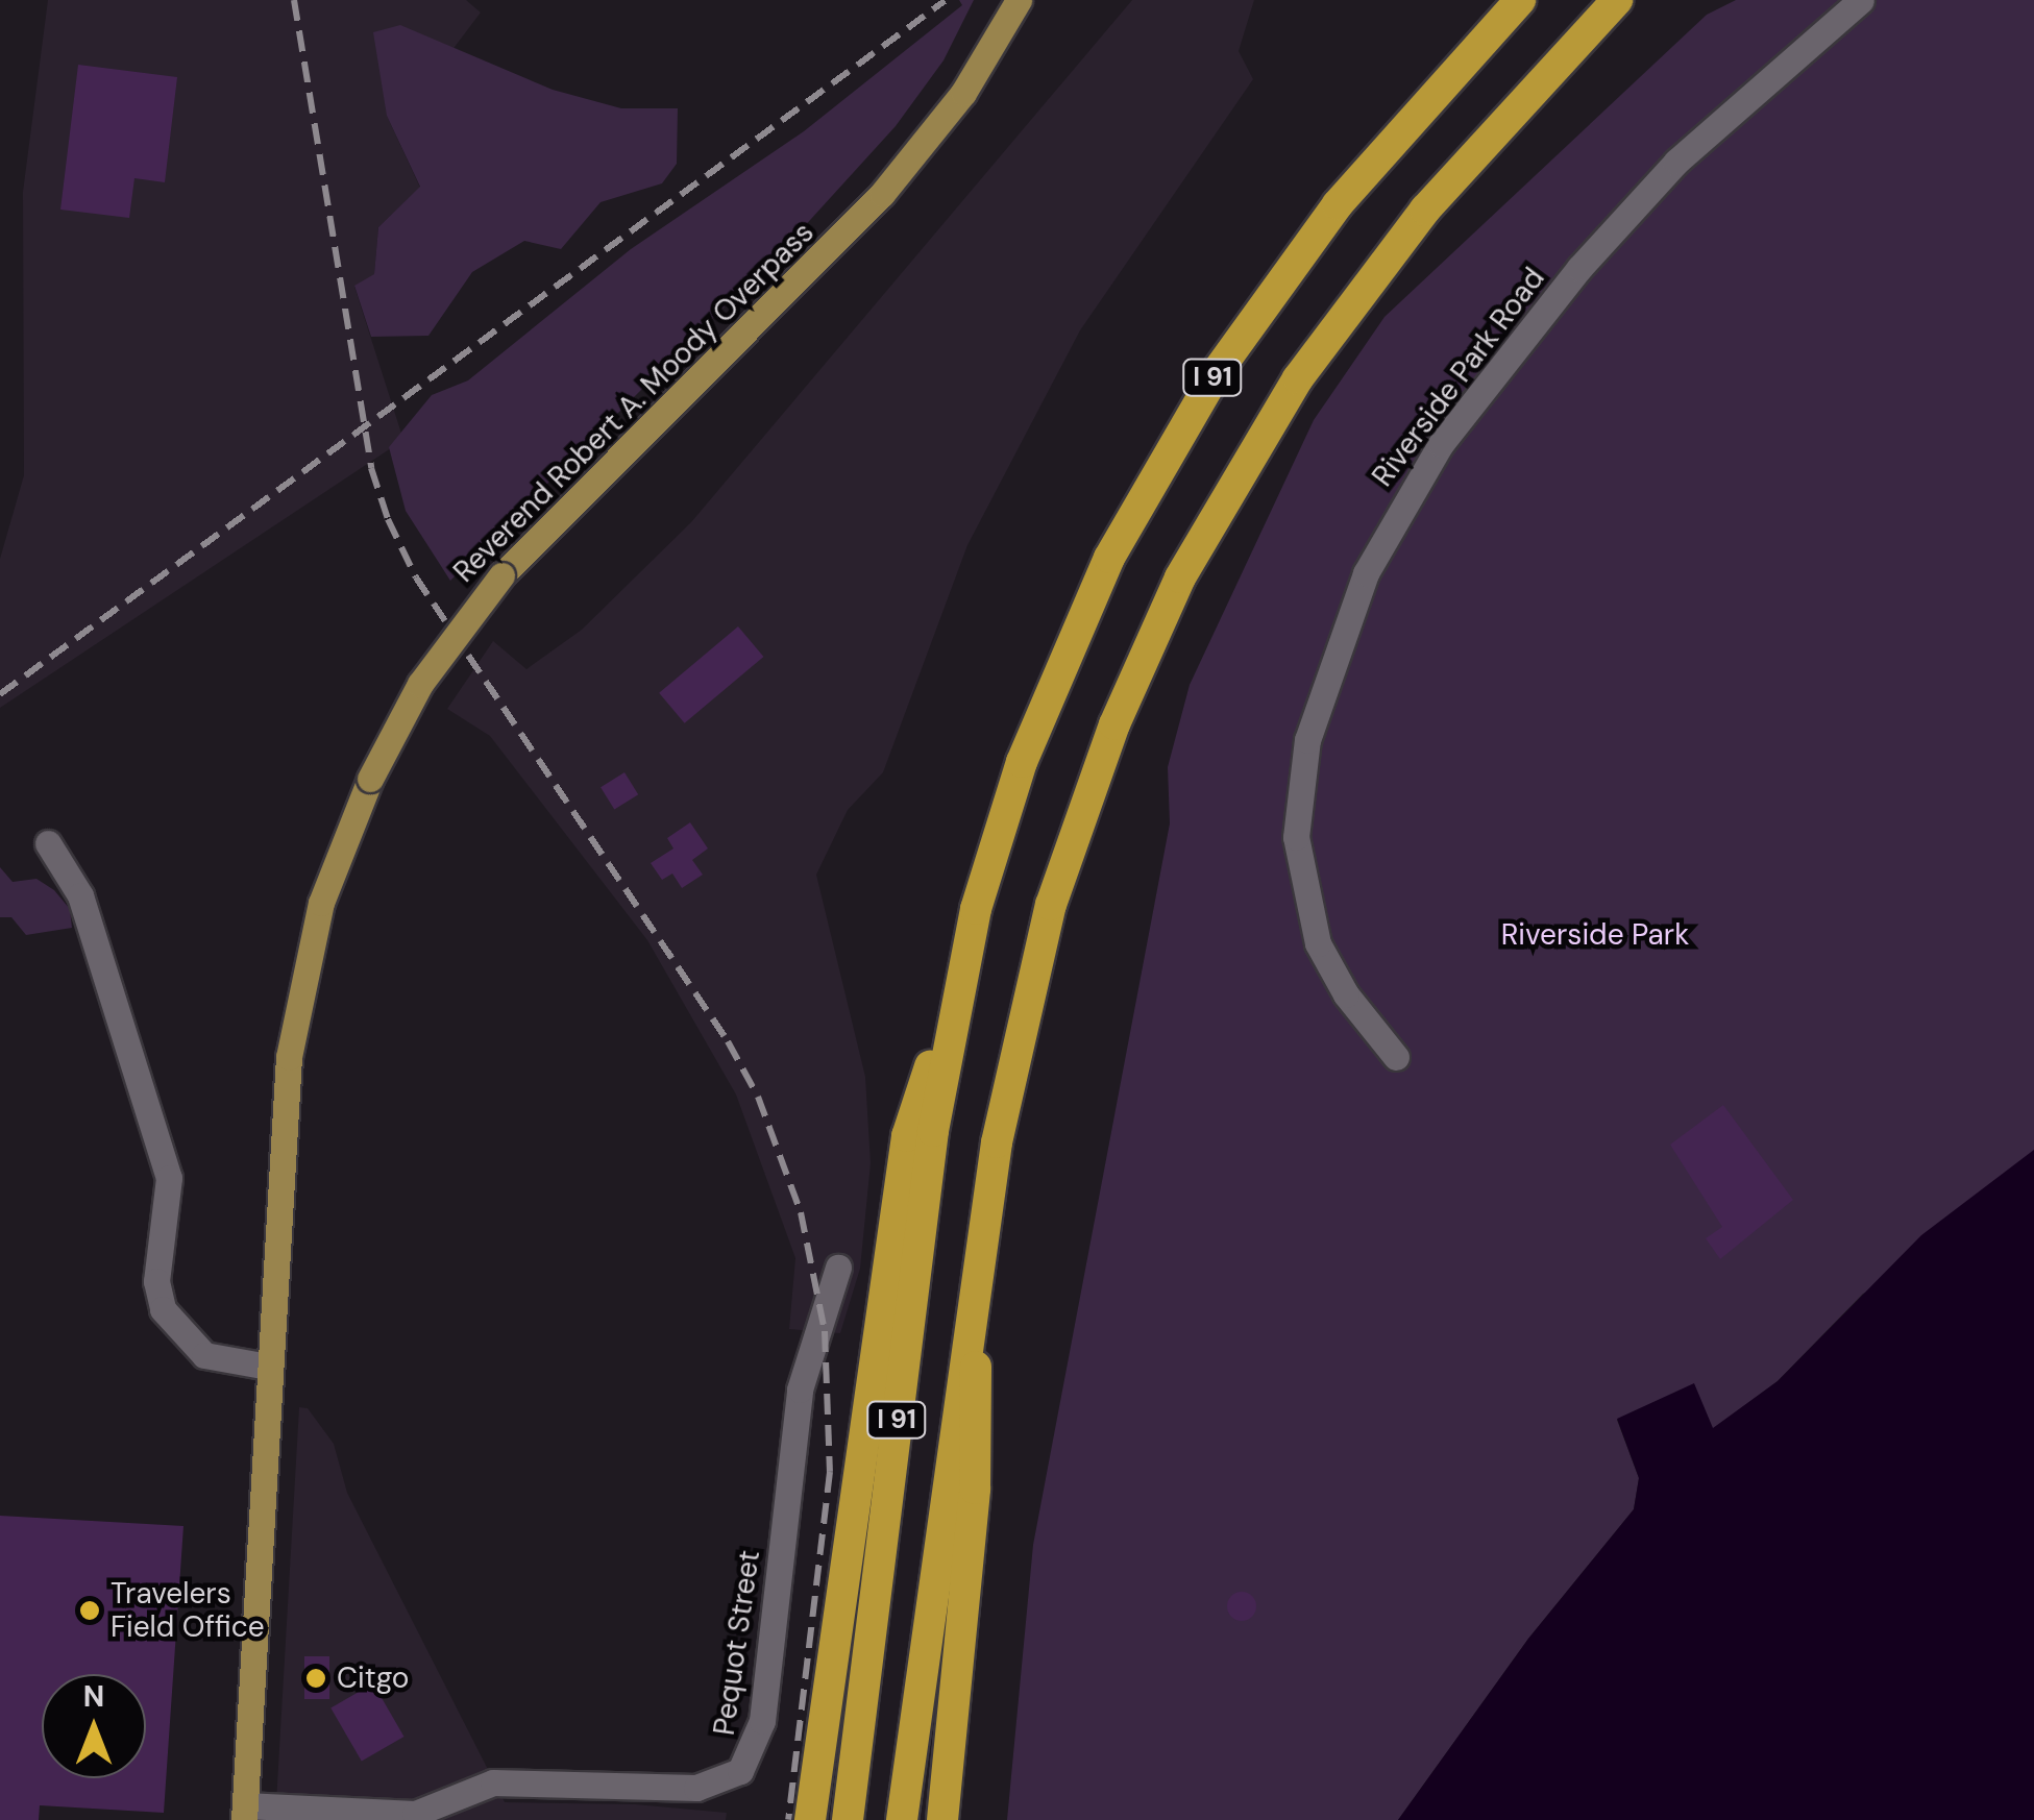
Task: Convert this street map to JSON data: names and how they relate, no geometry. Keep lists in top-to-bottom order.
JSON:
{
  "streets": {
    "highway": ["I 91"],
    "main road": ["Reverend Robert A. Moody Overpass"],
    "street": ["Riverside Park Road", "Pequot Street"]
  },
  "crossings": [
    ["Reverend Robert A. Moody Overpass", "Pequot Street"]
  ],
  "parks": ["Riverside Park"],
  "places": ["Travelers Field Office", "Citgo"],
  "north": "top"
}
